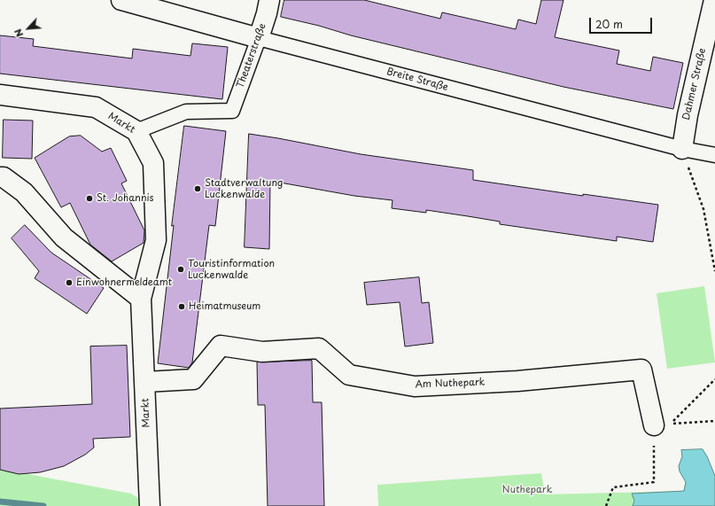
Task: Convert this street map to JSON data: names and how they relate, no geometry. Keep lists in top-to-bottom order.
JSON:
{
  "streets": {
    "street": [
      "Theaterstraße",
      "Breite Straße",
      "Dahmer Straße",
      "Markt",
      "Am Nuthepark"
    ]
  },
  "crossings": [
    ["Theaterstraße", "Breite Straße"],
    ["Theaterstraße", "Markt"],
    ["Breite Straße", "Dahmer Straße"],
    ["Markt", "Am Nuthepark"]
  ],
  "parks": ["Nuthepark"],
  "places": [
    "Stadtverwaltung Luckenwalde",
    "St. Johannis",
    "Touristinformation Luckenwalde",
    "Einwohnermeldeamt",
    "Heimatmuseum"
  ],
  "scale_bar": "20 m",
  "north": "bottom left"
}
